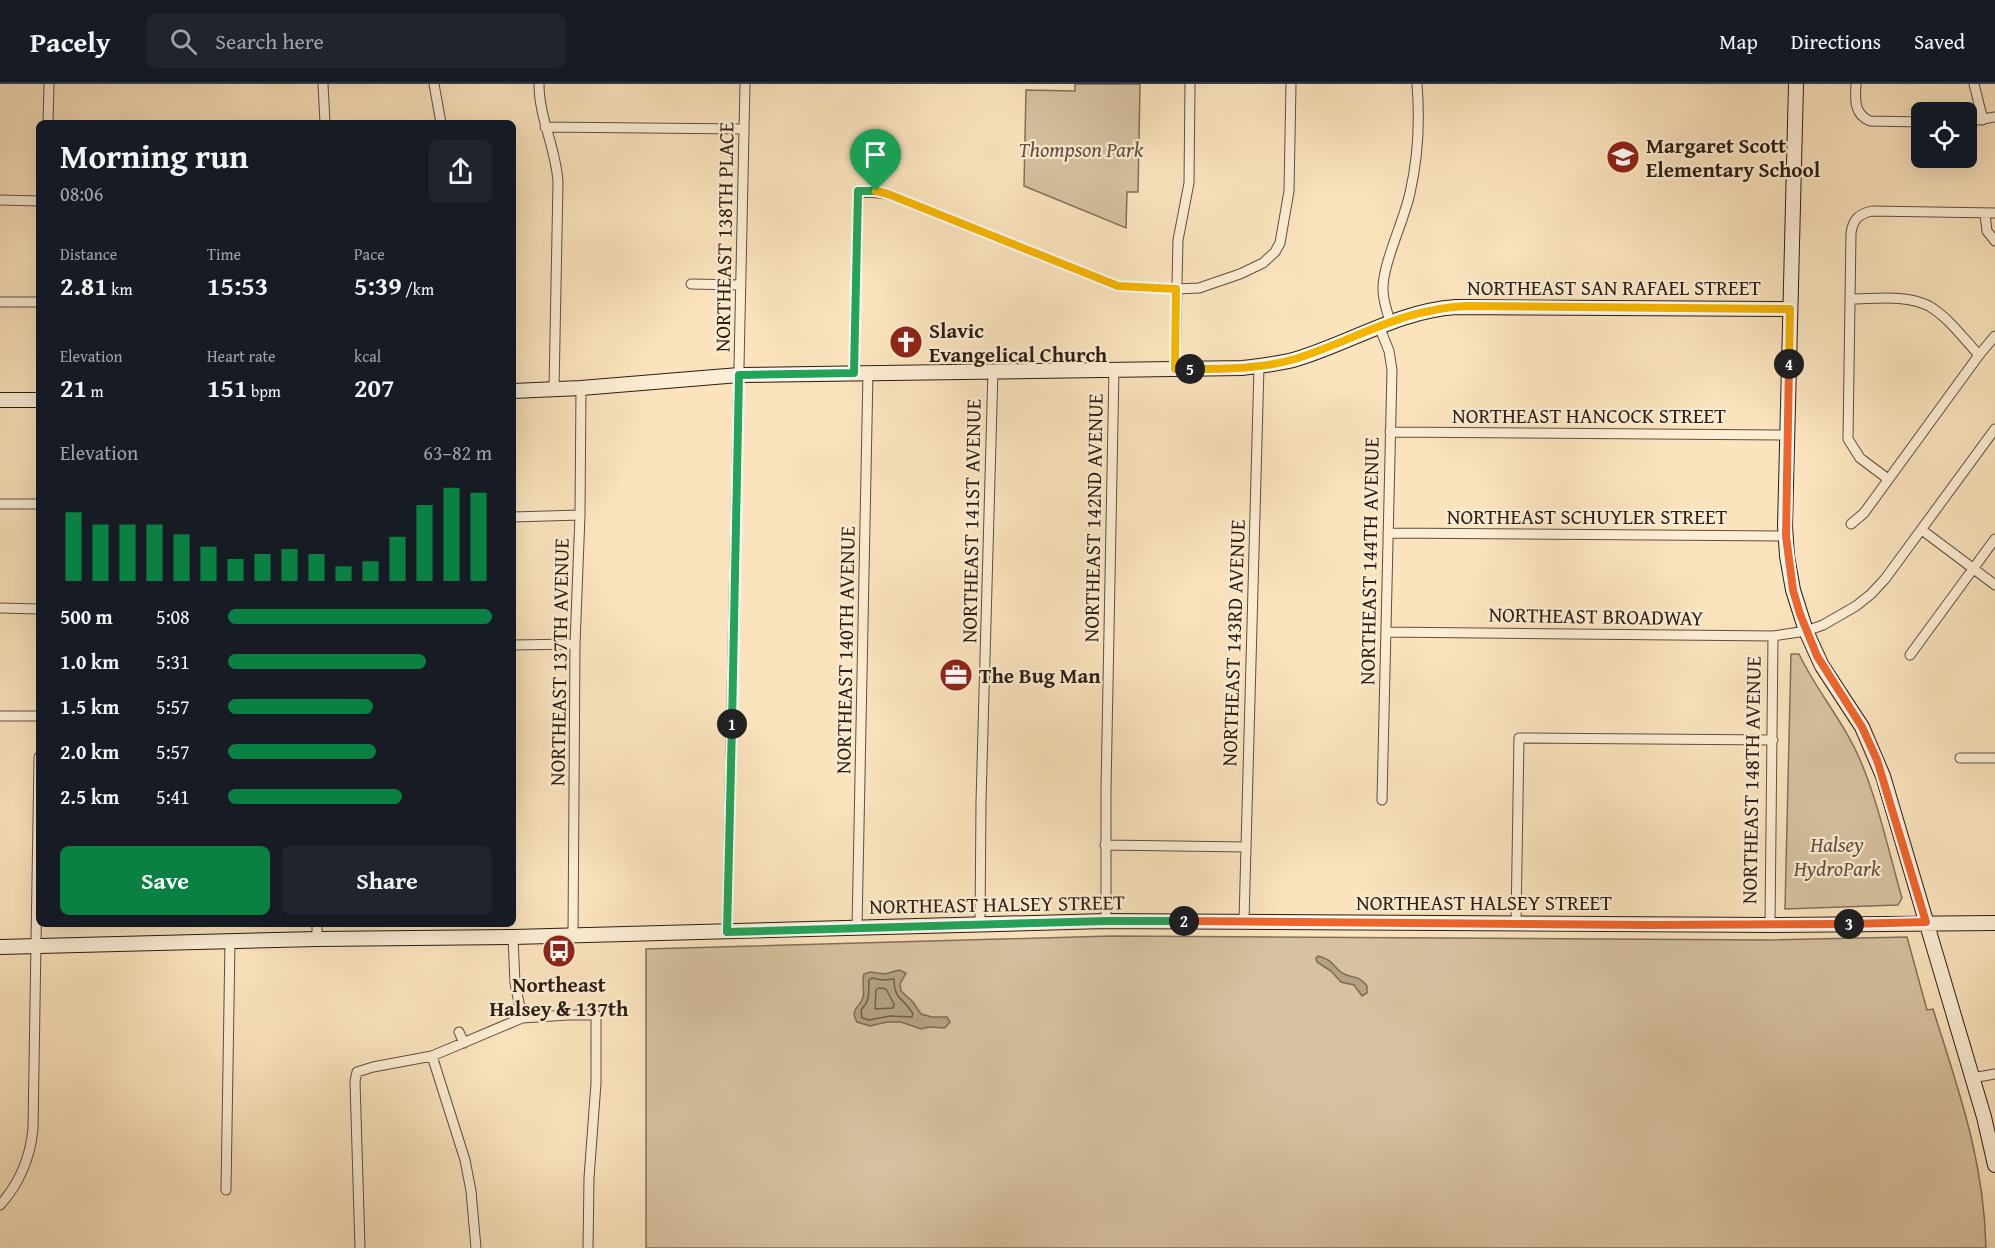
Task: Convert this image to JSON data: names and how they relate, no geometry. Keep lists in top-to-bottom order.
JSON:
{
  "streets": {
    "main road": ["NORTHEAST SAN RAFAEL STREET", "NORTHEAST HALSEY STREET"],
    "street": [
      "NORTHEAST 138TH PLACE",
      "NORTHEAST HANCOCK STREET",
      "NORTHEAST SCHUYLER STREET",
      "NORTHEAST 142ND AVENUE",
      "NORTHEAST 141ST AVENUE",
      "NORTHEAST 144TH AVENUE",
      "NORTHEAST BROADWAY",
      "NORTHEAST 143RD AVENUE",
      "NORTHEAST 140TH AVENUE",
      "NORTHEAST 137TH AVENUE",
      "NORTHEAST 148TH AVENUE"
    ]
  },
  "crossings": [
    ["NORTHEAST 138TH PLACE", "NORTHEAST SAN RAFAEL STREET"],
    ["NORTHEAST 138TH PLACE", "NORTHEAST HALSEY STREET"],
    ["NORTHEAST SAN RAFAEL STREET", "NORTHEAST 142ND AVENUE"],
    ["NORTHEAST SAN RAFAEL STREET", "NORTHEAST 141ST AVENUE"],
    ["NORTHEAST SAN RAFAEL STREET", "NORTHEAST 144TH AVENUE"],
    ["NORTHEAST SAN RAFAEL STREET", "NORTHEAST 143RD AVENUE"],
    ["NORTHEAST SAN RAFAEL STREET", "NORTHEAST 140TH AVENUE"],
    ["NORTHEAST SAN RAFAEL STREET", "NORTHEAST 137TH AVENUE"],
    ["NORTHEAST HANCOCK STREET", "NORTHEAST 144TH AVENUE"],
    ["NORTHEAST SCHUYLER STREET", "NORTHEAST 144TH AVENUE"],
    ["NORTHEAST 142ND AVENUE", "NORTHEAST HALSEY STREET"],
    ["NORTHEAST 141ST AVENUE", "NORTHEAST HALSEY STREET"],
    ["NORTHEAST 144TH AVENUE", "NORTHEAST BROADWAY"],
    ["NORTHEAST BROADWAY", "NORTHEAST 148TH AVENUE"],
    ["NORTHEAST 143RD AVENUE", "NORTHEAST HALSEY STREET"],
    ["NORTHEAST 140TH AVENUE", "NORTHEAST HALSEY STREET"],
    ["NORTHEAST 137TH AVENUE", "NORTHEAST HALSEY STREET"],
    ["NORTHEAST 148TH AVENUE", "NORTHEAST HALSEY STREET"]
  ],
  "parks": ["Thompson Park", "Halsey HydroPark"],
  "places": {
    "school or university": ["Margaret Scott Elementary School"],
    "church": ["Slavic Evangelical Church"],
    "office": ["The Bug Man"],
    "bus stop": ["Northeast Halsey & 137th"]
  },
  "page": {
    "header": "Pacely",
    "search": "Search here",
    "nav": ["Map", "Directions", "Saved"],
    "heading": ["Morning run", "08:06"],
    "stats": [
      ["Distance", "2.81 km"],
      ["Time", "15:53"],
      ["Pace", "5:39 /km"],
      ["Elevation", "21 m"],
      ["Heart rate", "151 bpm"],
      ["kcal", "207"]
    ],
    "pins": [
      "4",
      "5",
      "1",
      "2",
      "3"
    ],
    "chart": ["Elevation", "63–82 m"],
    "list": [
      {
        "name": "500 m",
        "note": "5:08"
      },
      {
        "name": "1.0 km",
        "note": "5:31"
      },
      {
        "name": "1.5 km",
        "note": "5:57"
      },
      {
        "name": "2.0 km",
        "note": "5:57"
      },
      {
        "name": "2.5 km",
        "note": "5:41"
      }
    ],
    "buttons": ["Save", "Share"]
  }
}
